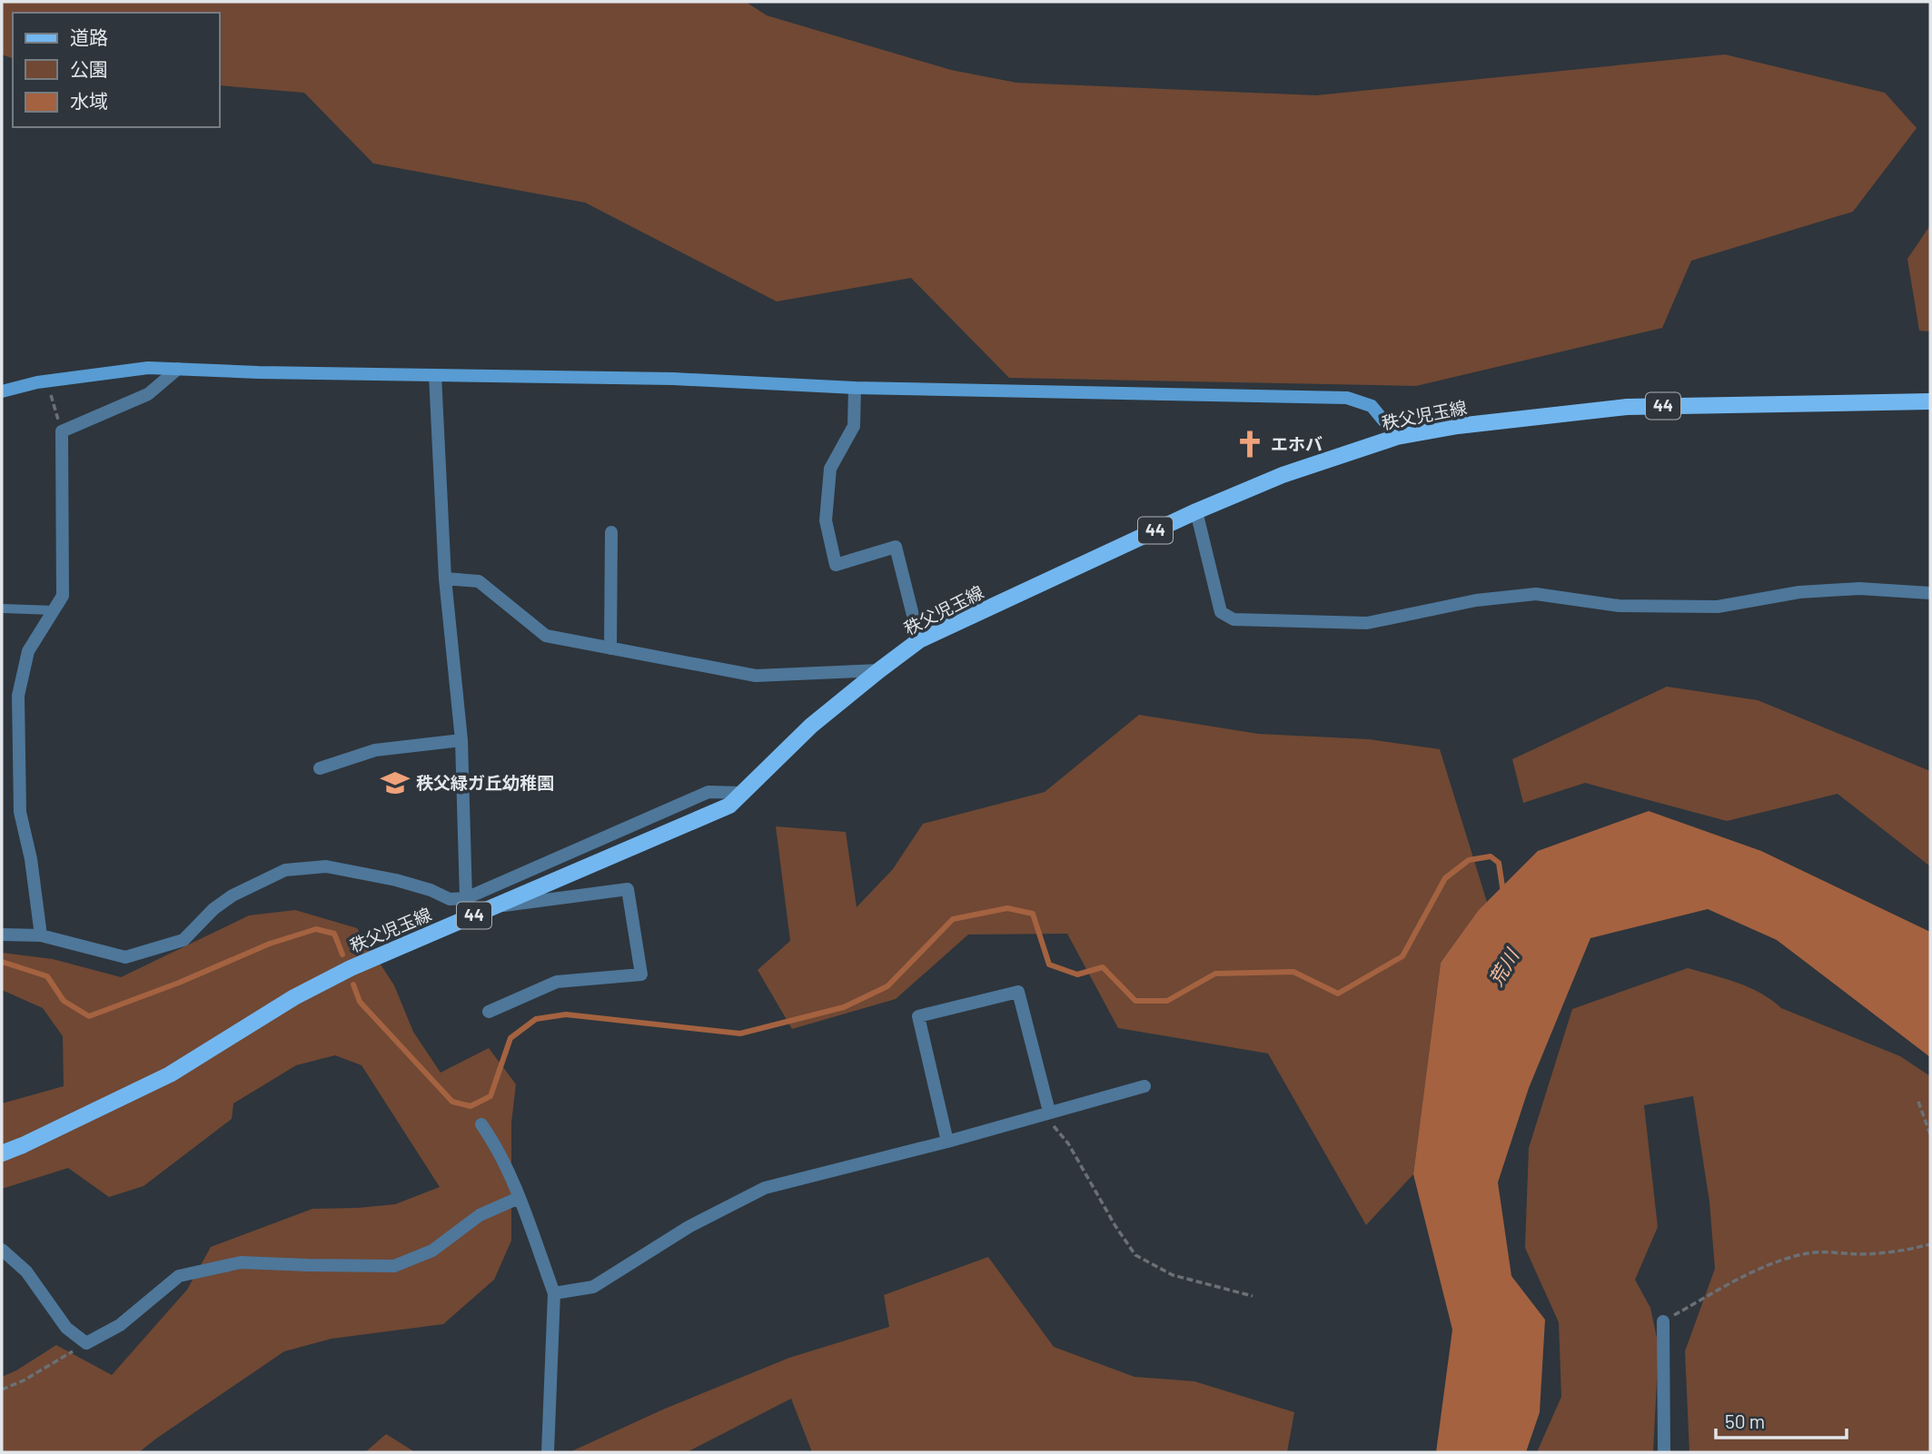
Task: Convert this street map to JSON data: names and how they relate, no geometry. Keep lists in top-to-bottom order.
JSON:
{
  "streets": {
    "main road": ["44", "秩父児玉線"]
  },
  "water": ["荒川"],
  "places": {
    "church": ["エホバ"],
    "school or university": ["秩父緑ガ丘幼稚園"]
  },
  "legend": ["道路", "公園", "水域"],
  "scale_bar": "50 m"
}
